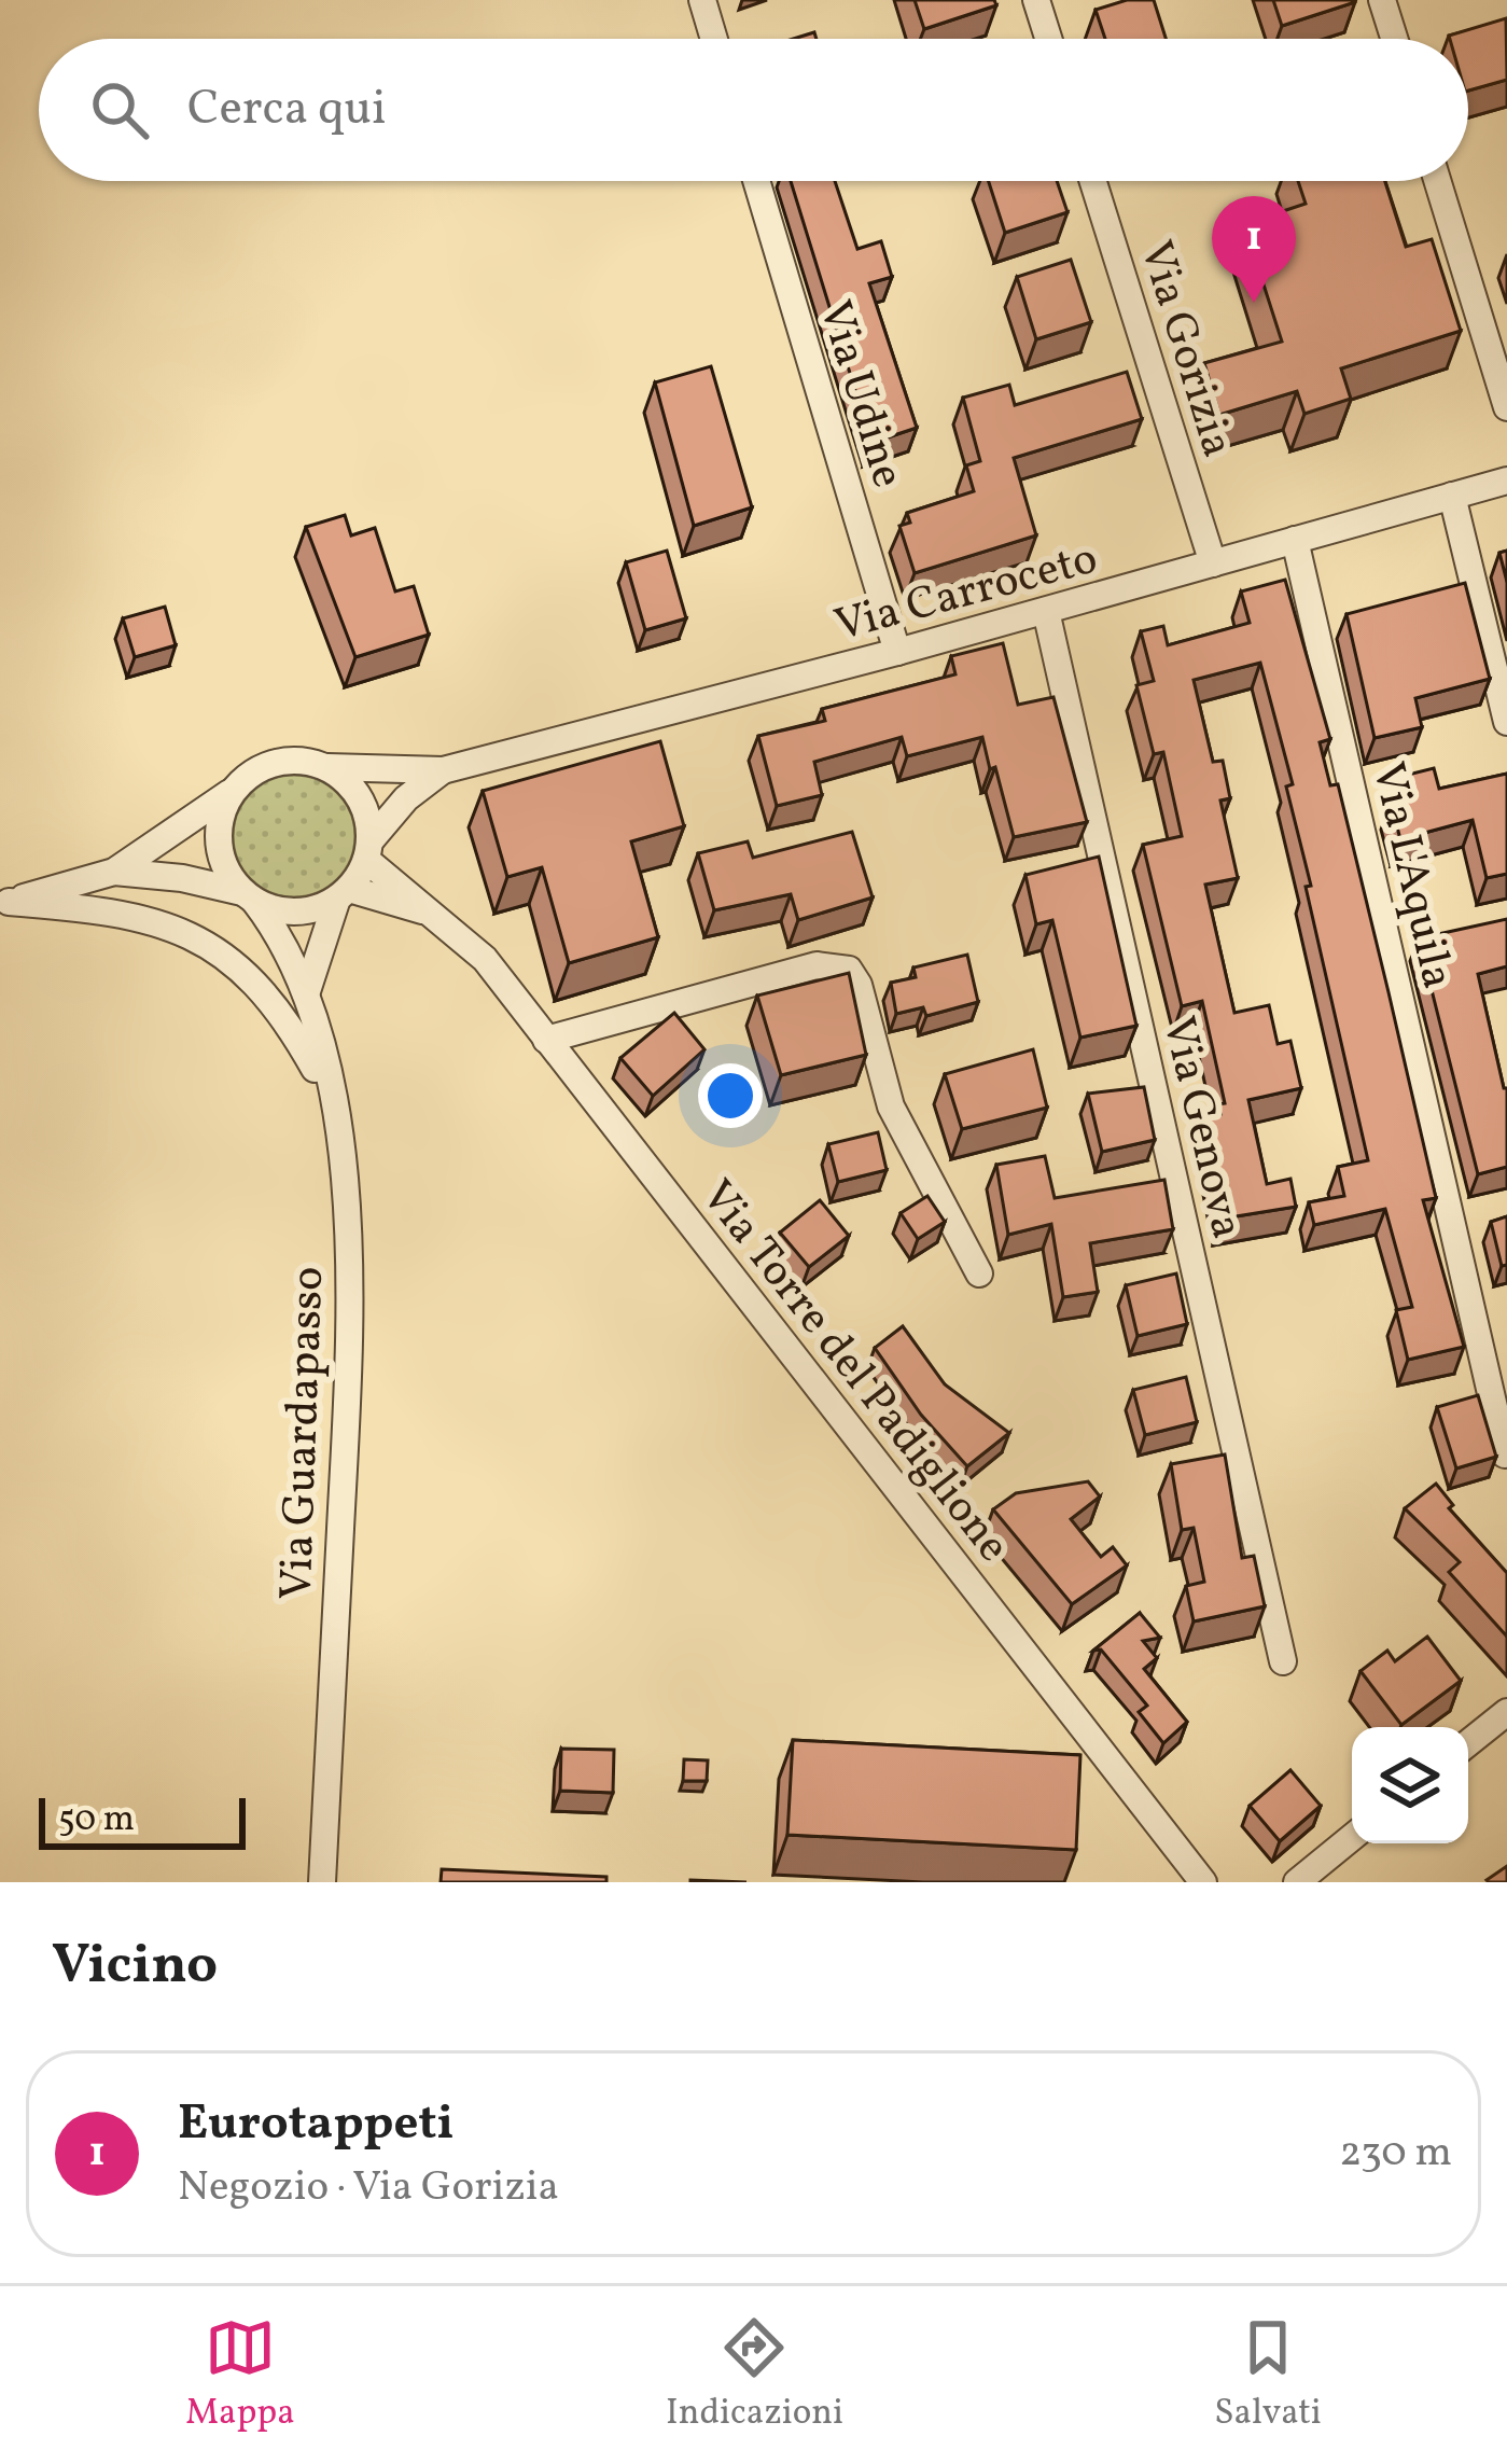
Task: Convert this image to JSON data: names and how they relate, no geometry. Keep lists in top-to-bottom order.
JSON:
{
  "streets": {
    "street": [
      "Via Gorizia",
      "Via Udine",
      "Via Carroceto",
      "Via L'Aquila",
      "Via Genova",
      "Via Torre del Padiglione",
      "Via Guardapasso"
    ]
  },
  "crossings": [
    ["Via Gorizia", "Via Carroceto"],
    ["Via Udine", "Via Carroceto"],
    ["Via Carroceto", "Via L'Aquila"],
    ["Via Carroceto", "Via Genova"],
    ["Via Carroceto", "Via Torre del Padiglione"],
    ["Via Carroceto", "Via Guardapasso"],
    ["Via Torre del Padiglione", "Via Guardapasso"]
  ],
  "scale_bar": "50 m",
  "page": {
    "search": "Cerca qui",
    "pins": "1",
    "scale": "50 m",
    "heading": "Vicino",
    "list": [
      {
        "mark": "1",
        "name": "Eurotappeti",
        "note": "Negozio · Via Gorizia",
        "value": "230 m"
      }
    ],
    "nav": ["Mappa", "Indicazioni", "Salvati"]
  }
}
